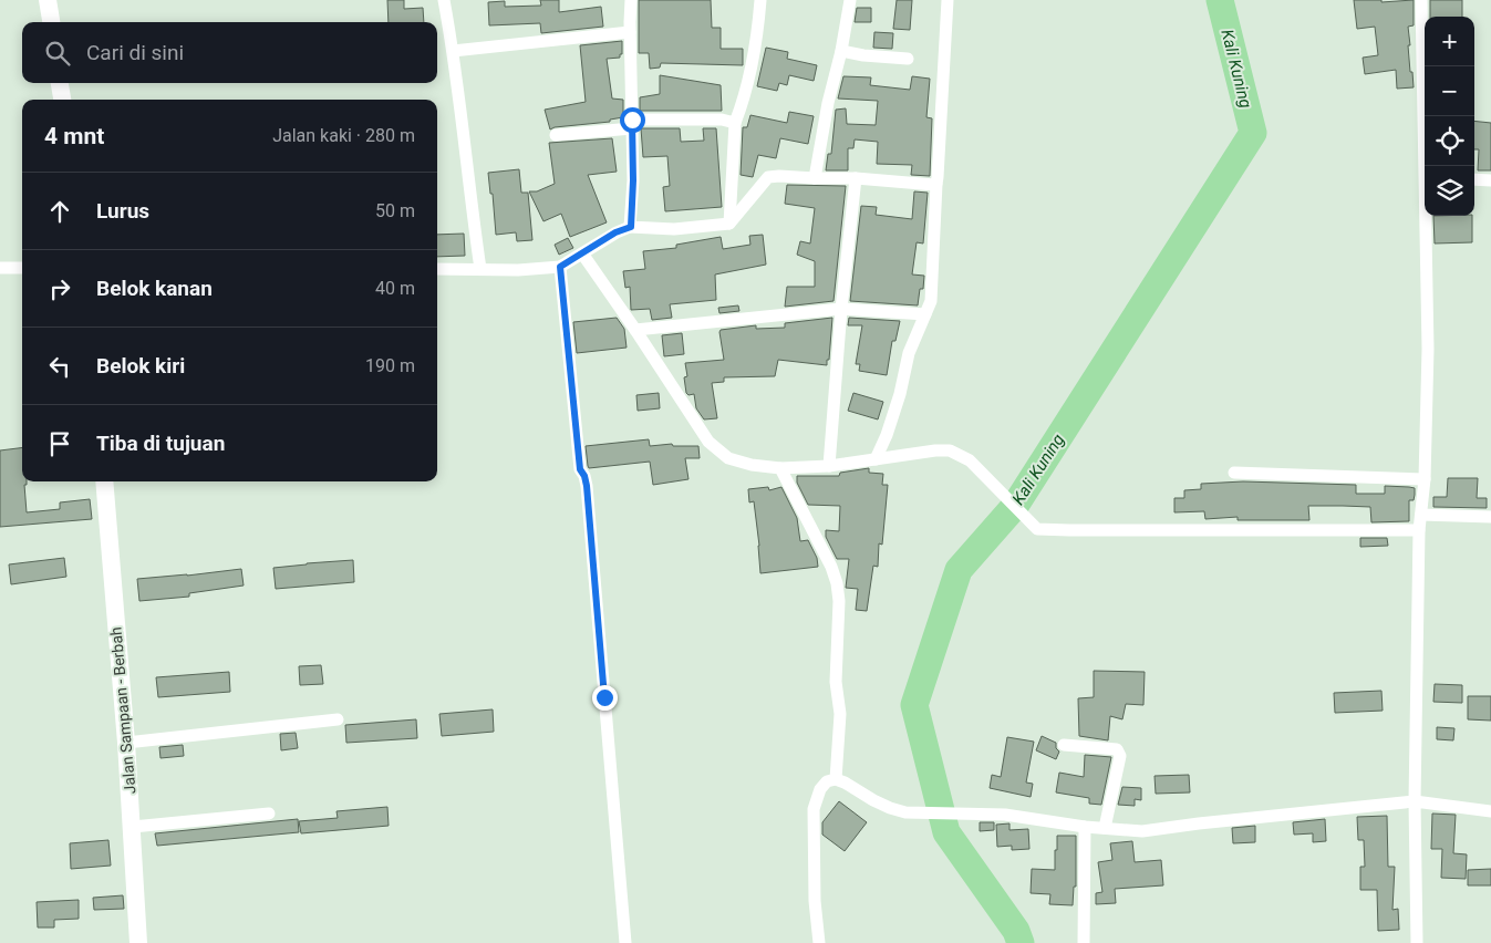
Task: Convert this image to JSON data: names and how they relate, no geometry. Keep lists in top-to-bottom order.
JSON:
{
  "streets": {
    "main road": ["Jalan Sampaan - Berbah"]
  },
  "water": ["Kali Kuning"],
  "page": {
    "map_buttons": ["+", "−"],
    "search": "Cari di sini",
    "heading": ["4 mnt", "Jalan kaki · 280 m"],
    "list": [
      ["Lurus", "50 m"],
      ["Belok kanan", "40 m"],
      ["Belok kiri", "190 m"],
      "Tiba di tujuan"
    ]
  }
}
